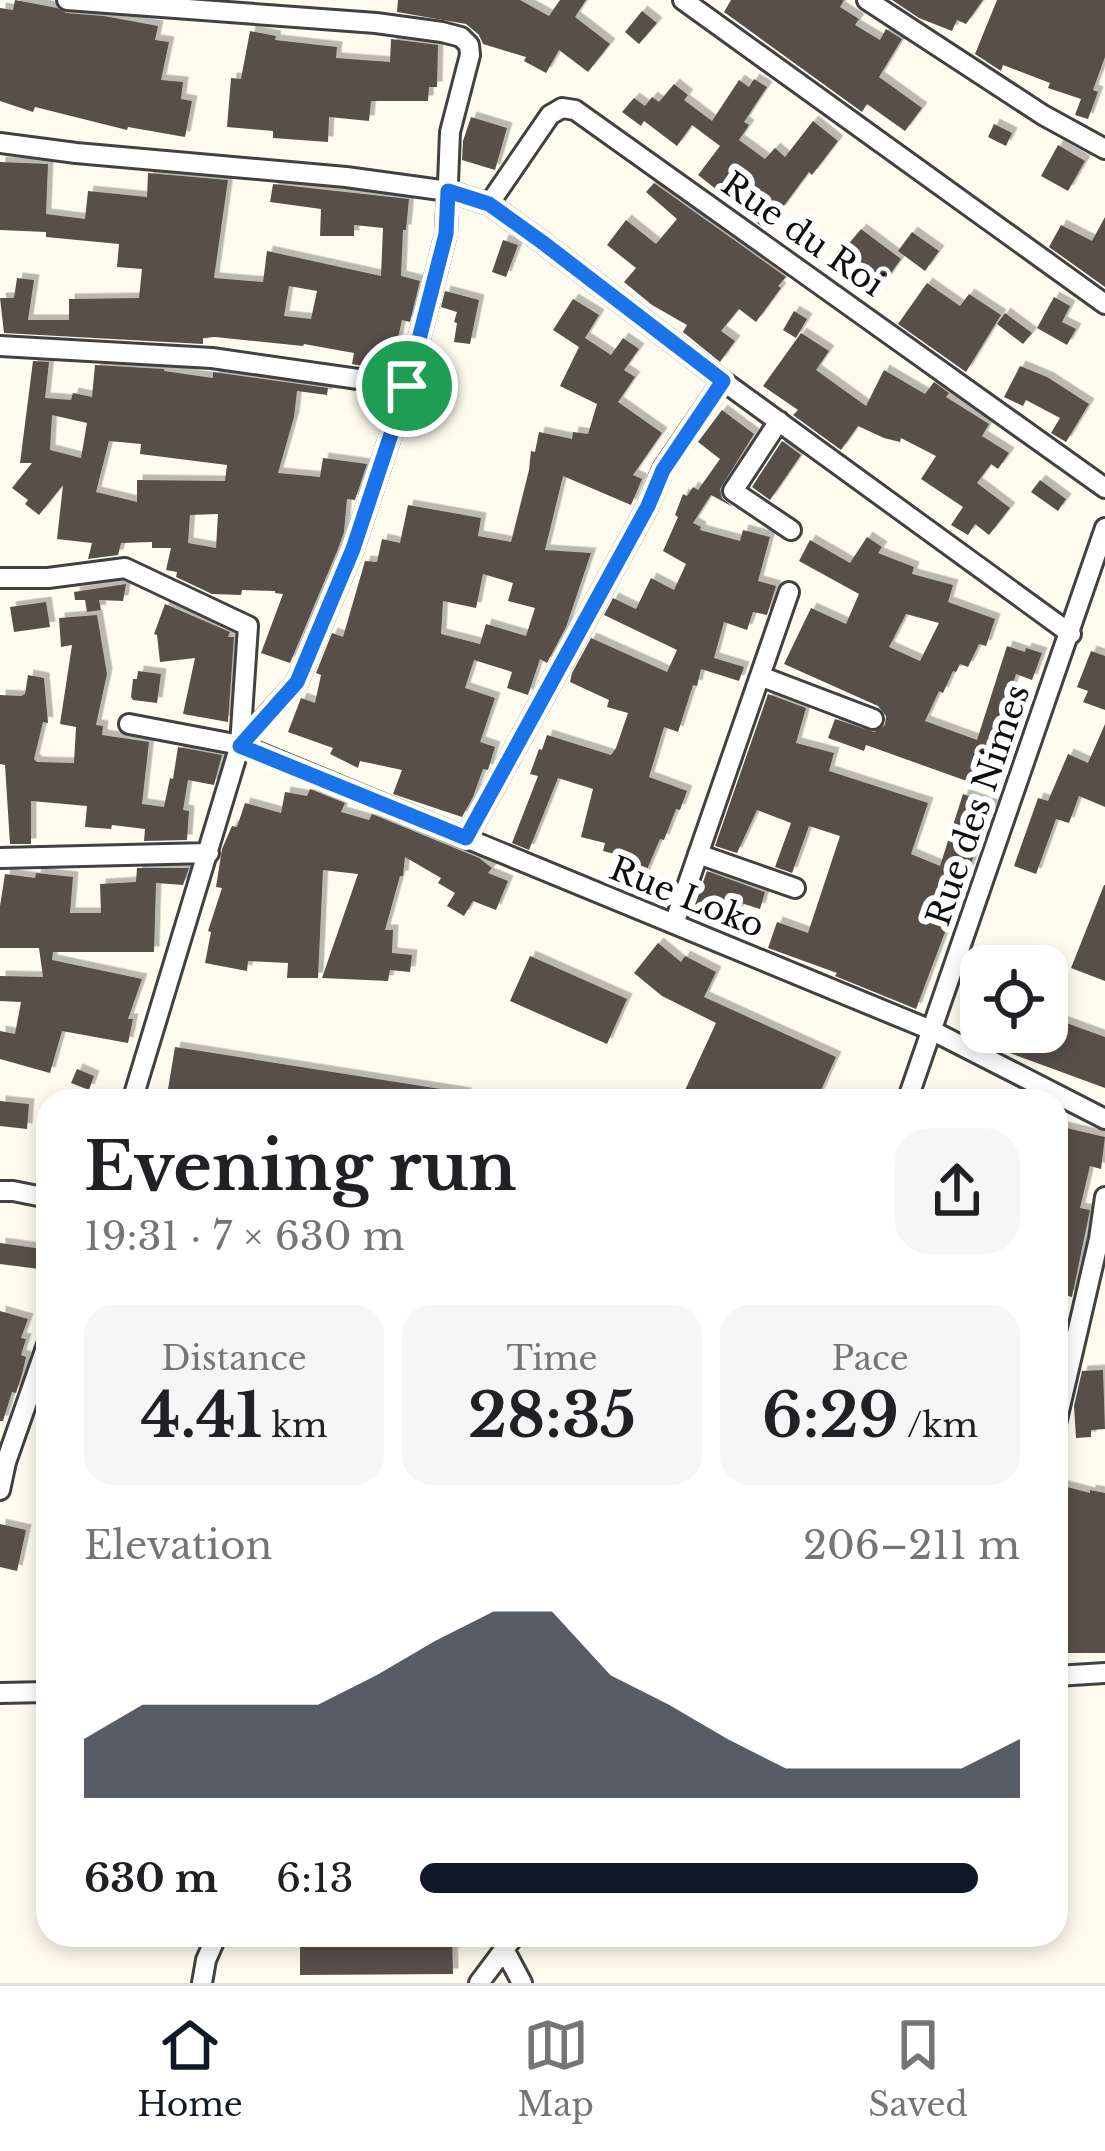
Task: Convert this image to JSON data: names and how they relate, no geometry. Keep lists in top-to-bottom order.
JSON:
{
  "streets": {
    "street": ["Rue du Roi", "Rue des Nimes", "Rue Loko"]
  },
  "crossings": [
    ["Rue des Nimes", "Rue Loko"]
  ],
  "page": {
    "heading": ["Evening run", "19:31 · 7 × 630 m"],
    "stats": [
      ["Distance", "4.41 km"],
      ["Time", "28:35"],
      ["Pace", "6:29 /km"]
    ],
    "chart": ["Elevation", "206–211 m"],
    "list": [
      {
        "name": "630 m",
        "note": "6:13"
      }
    ],
    "tabs": ["Home", "Map", "Saved"]
  }
}
